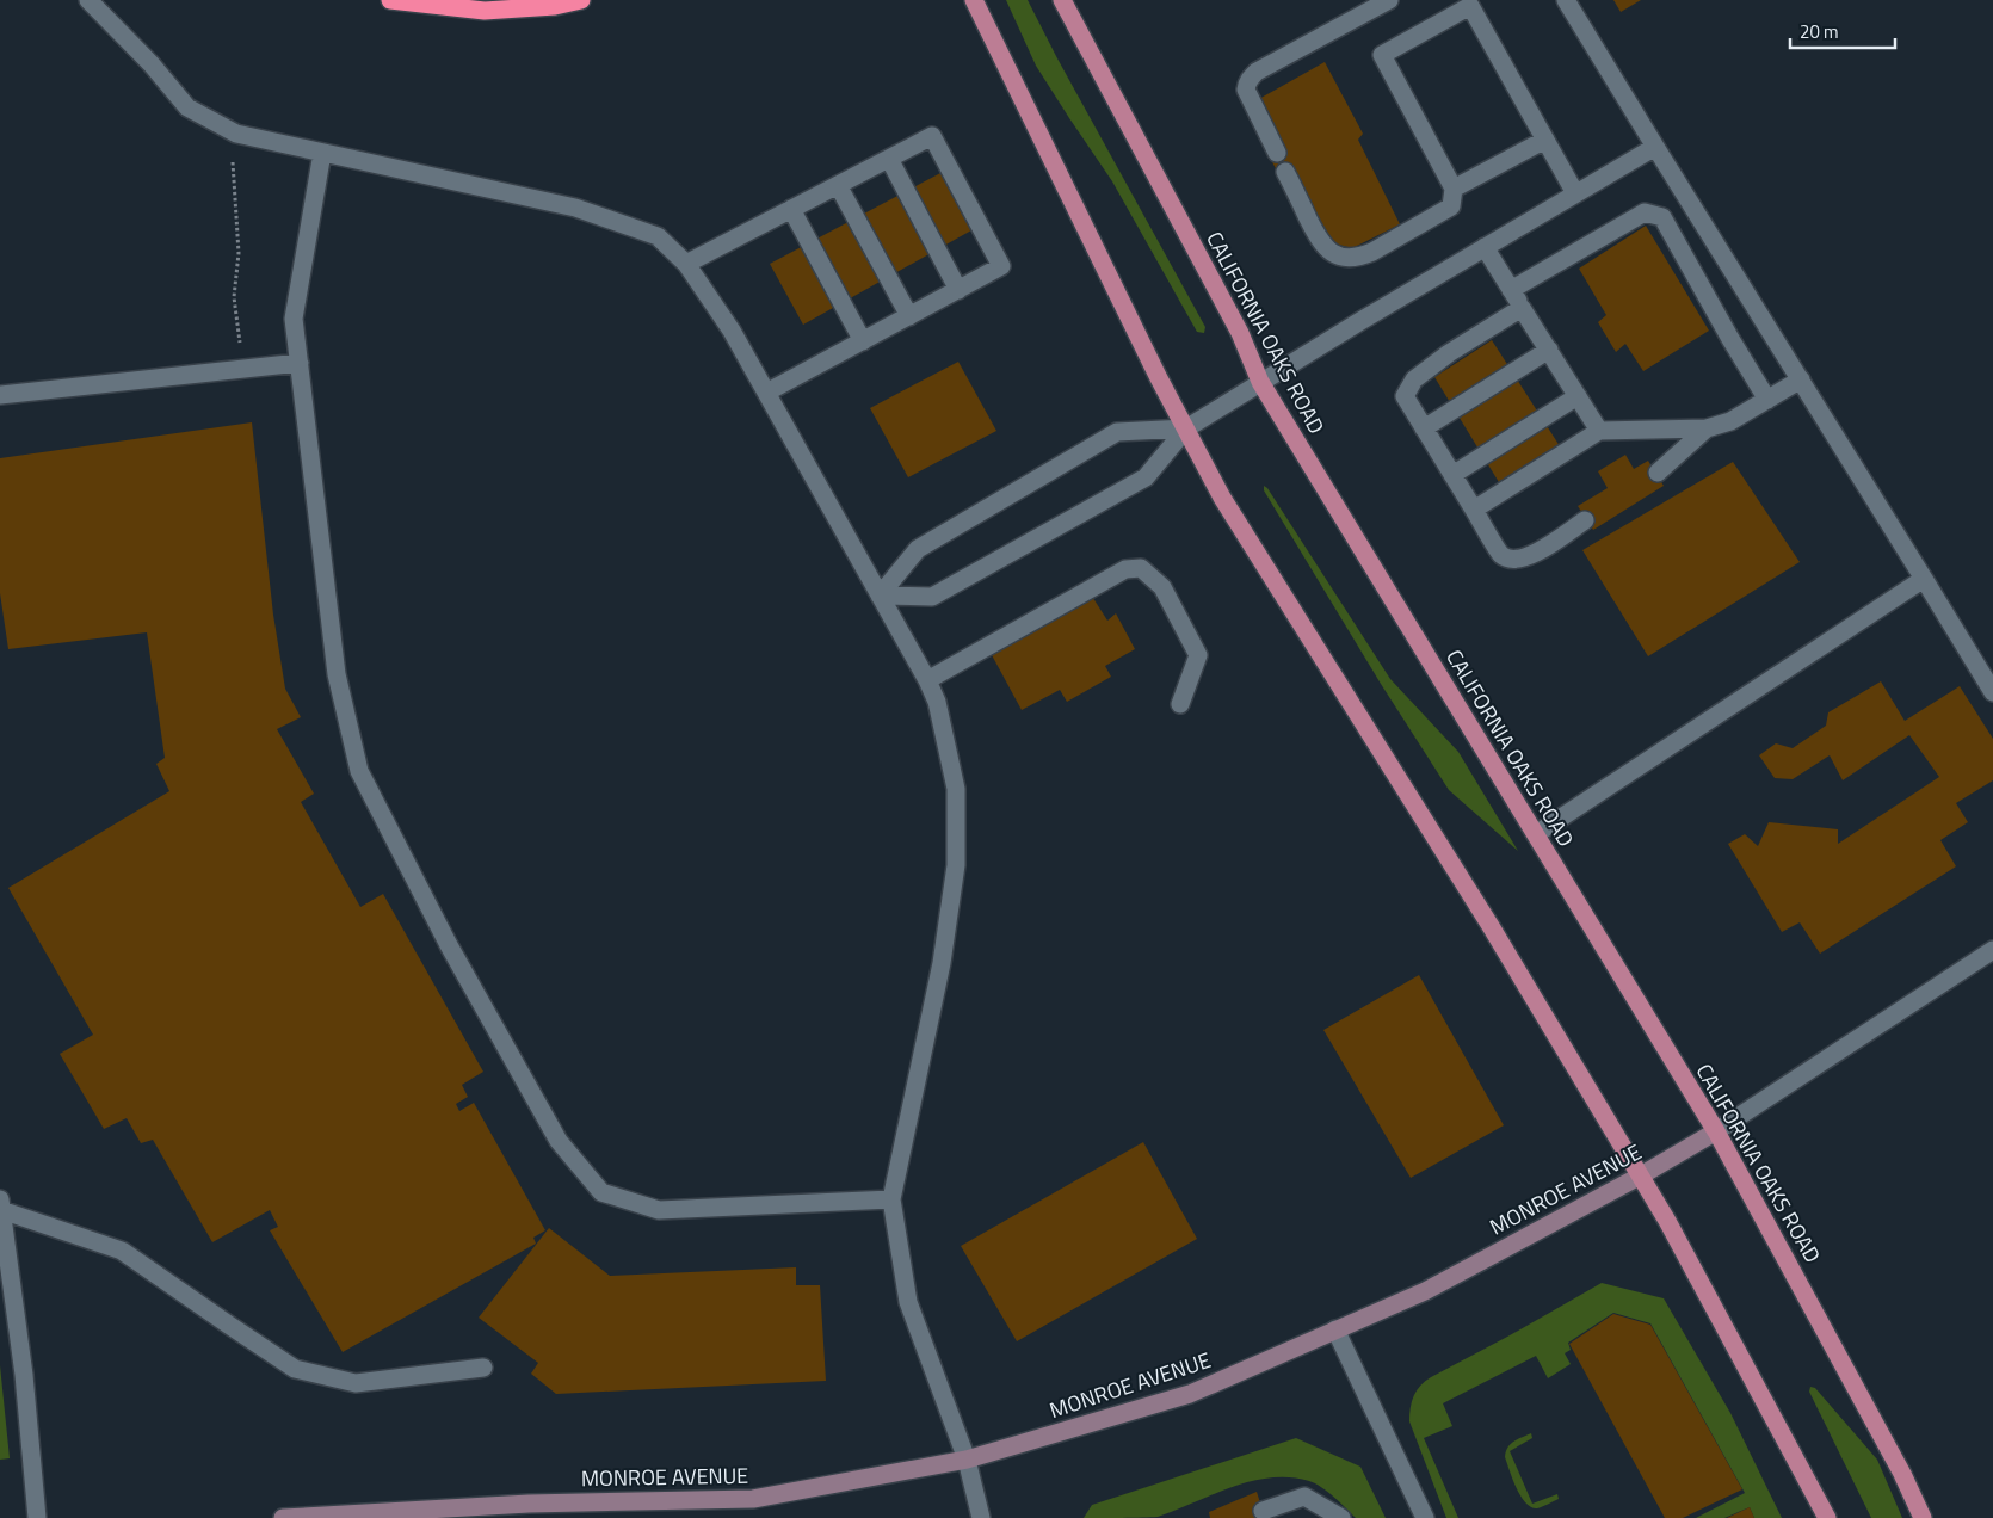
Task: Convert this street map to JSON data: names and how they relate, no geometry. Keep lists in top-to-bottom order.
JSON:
{
  "streets": {
    "main road": ["CALIFORNIA OAKS ROAD"],
    "street": ["MONROE AVENUE"]
  },
  "crossings": [
    ["CALIFORNIA OAKS ROAD", "MONROE AVENUE"]
  ],
  "scale_bar": "20 m"
}
